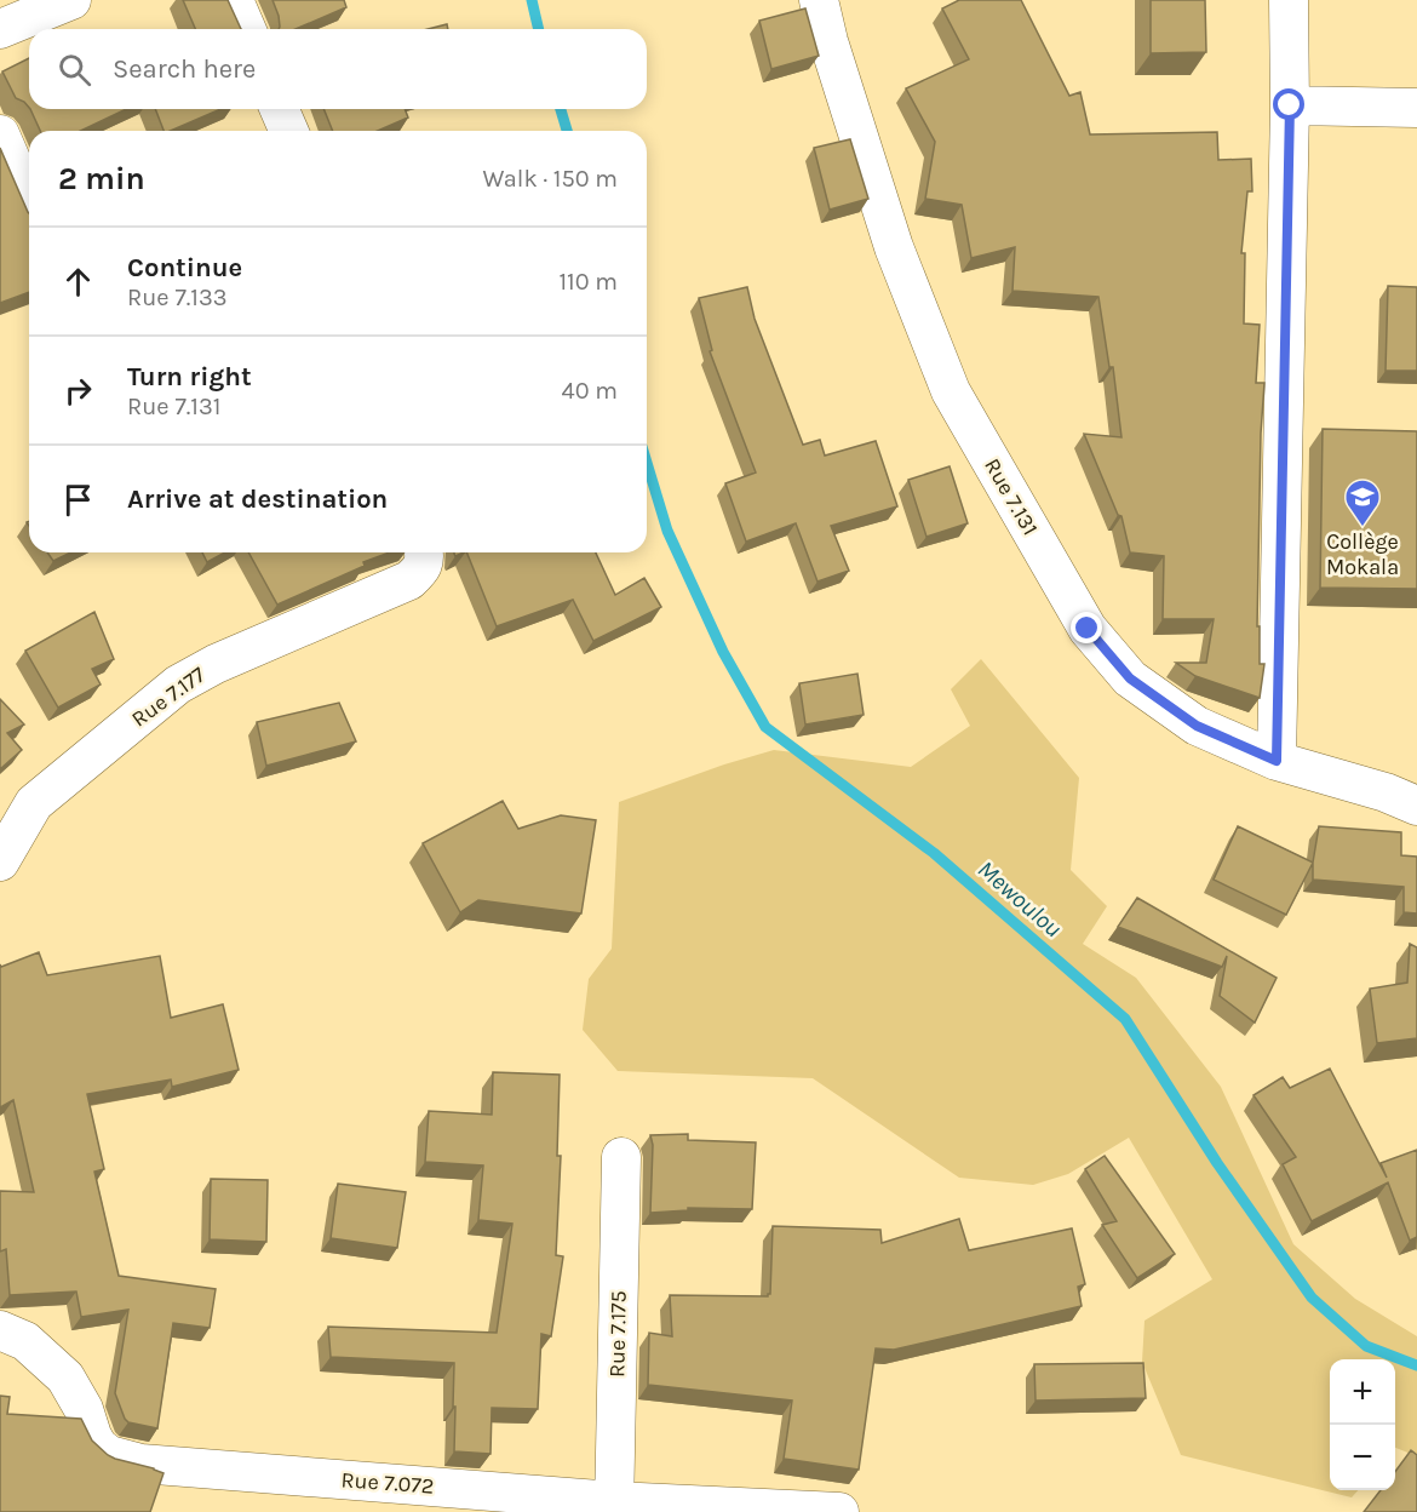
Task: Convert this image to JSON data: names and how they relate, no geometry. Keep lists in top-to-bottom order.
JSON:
{
  "streets": {
    "street": [
      "Rue 7.131",
      "Rue 7.177",
      "Rue 7.175",
      "Rue 7.072"
    ]
  },
  "crossings": [
    ["Rue 7.175", "Rue 7.072"]
  ],
  "water": ["Mewoulou"],
  "places": {
    "school or university": ["Collège Mokala"]
  },
  "page": {
    "search": "Search here",
    "heading": ["2 min", "Walk · 150 m"],
    "list": [
      ["Continue", "Rue 7.133", "110 m"],
      ["Turn right", "Rue 7.131", "40 m"],
      "Arrive at destination"
    ],
    "map_buttons": ["+", "−"]
  }
}
